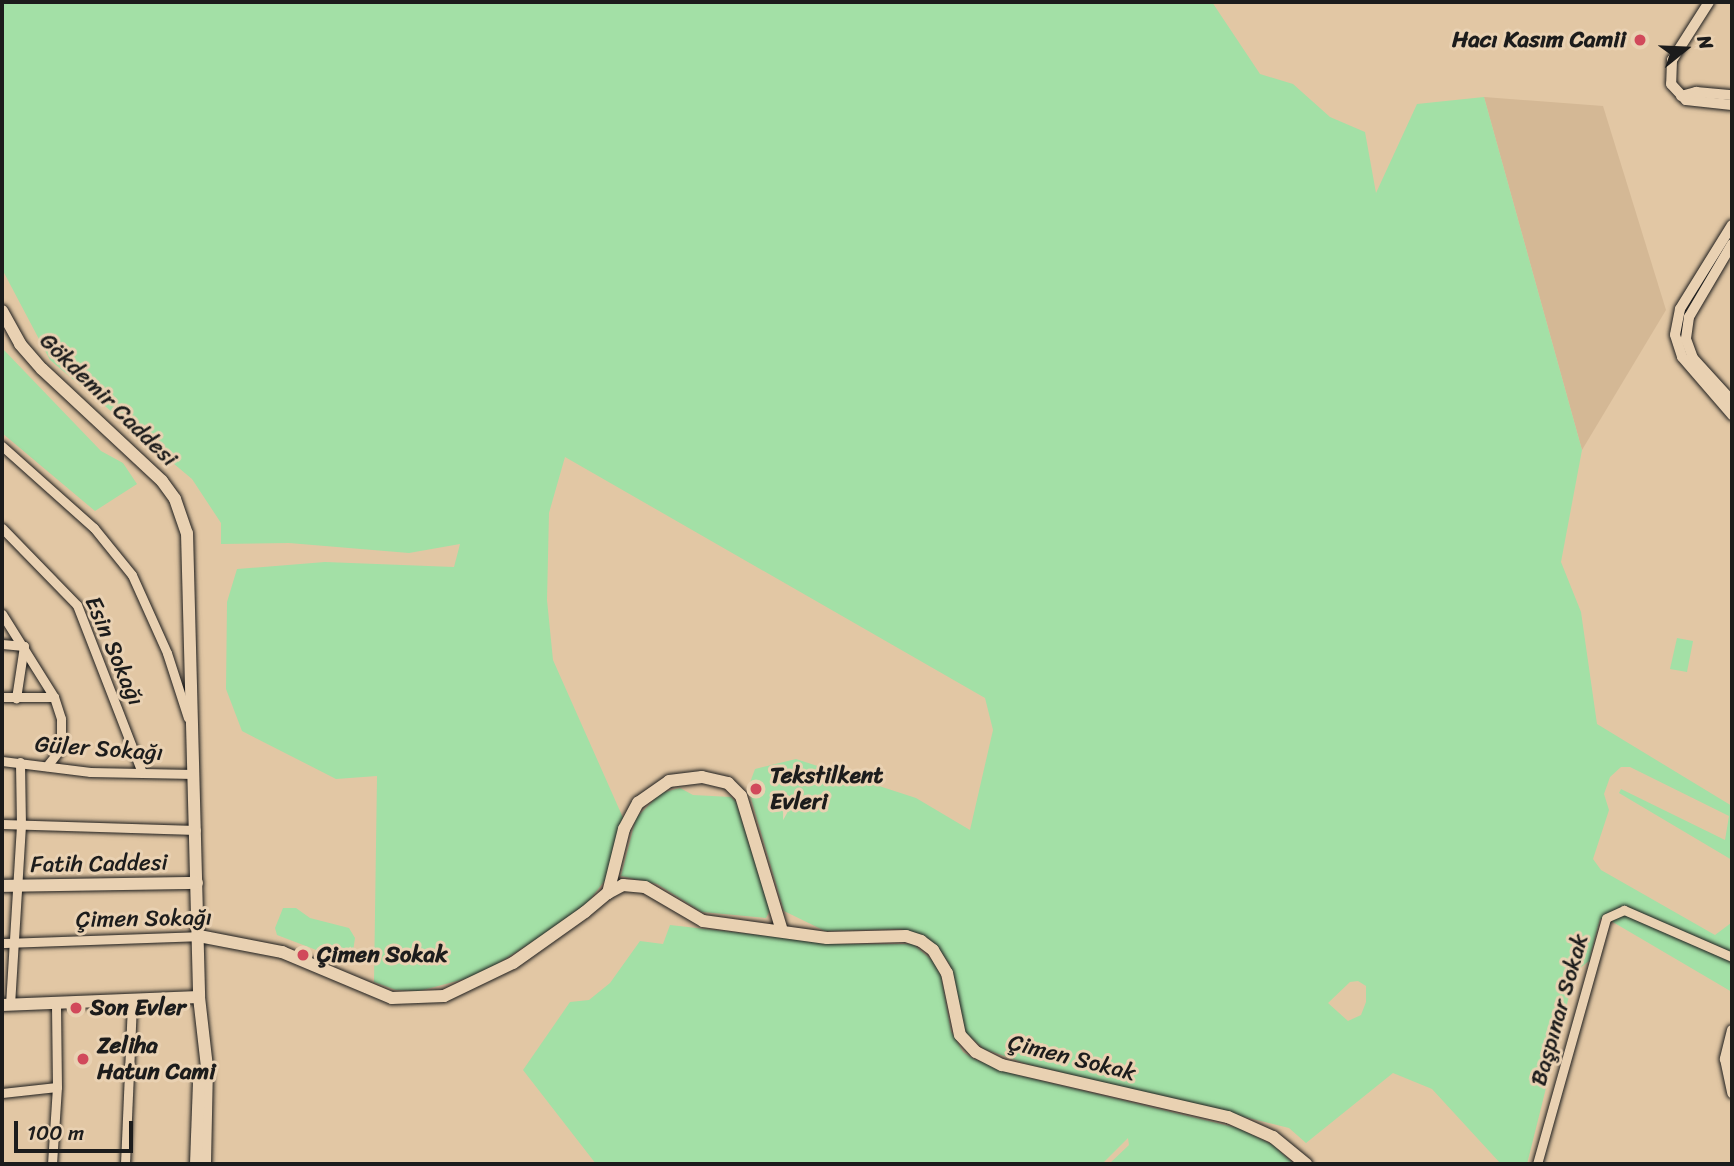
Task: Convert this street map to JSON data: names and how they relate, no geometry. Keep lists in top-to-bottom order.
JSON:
{
  "streets": {
    "main road": [
      "Gökdemir Caddesi",
      "Fatih Caddesi",
      "Çimen Sokağı",
      "Çimen Sokak"
    ],
    "street": ["Esin Sokağı", "Güler Sokağı", "Başpınar Sokak"]
  },
  "crossings": [
    ["Gökdemir Caddesi", "Güler Sokağı"],
    ["Gökdemir Caddesi", "Fatih Caddesi"],
    ["Gökdemir Caddesi", "Çimen Sokağı"],
    ["Esin Sokağı", "Güler Sokağı"],
    ["Çimen Sokağı", "Çimen Sokak"]
  ],
  "places": [
    "Hacı Kasım Camii",
    "Tekstilkent Evleri",
    "Çimen Sokak",
    "Son Evler",
    "Zeliha Hatun Cami"
  ],
  "scale_bar": "100 m",
  "north": "right"
}
